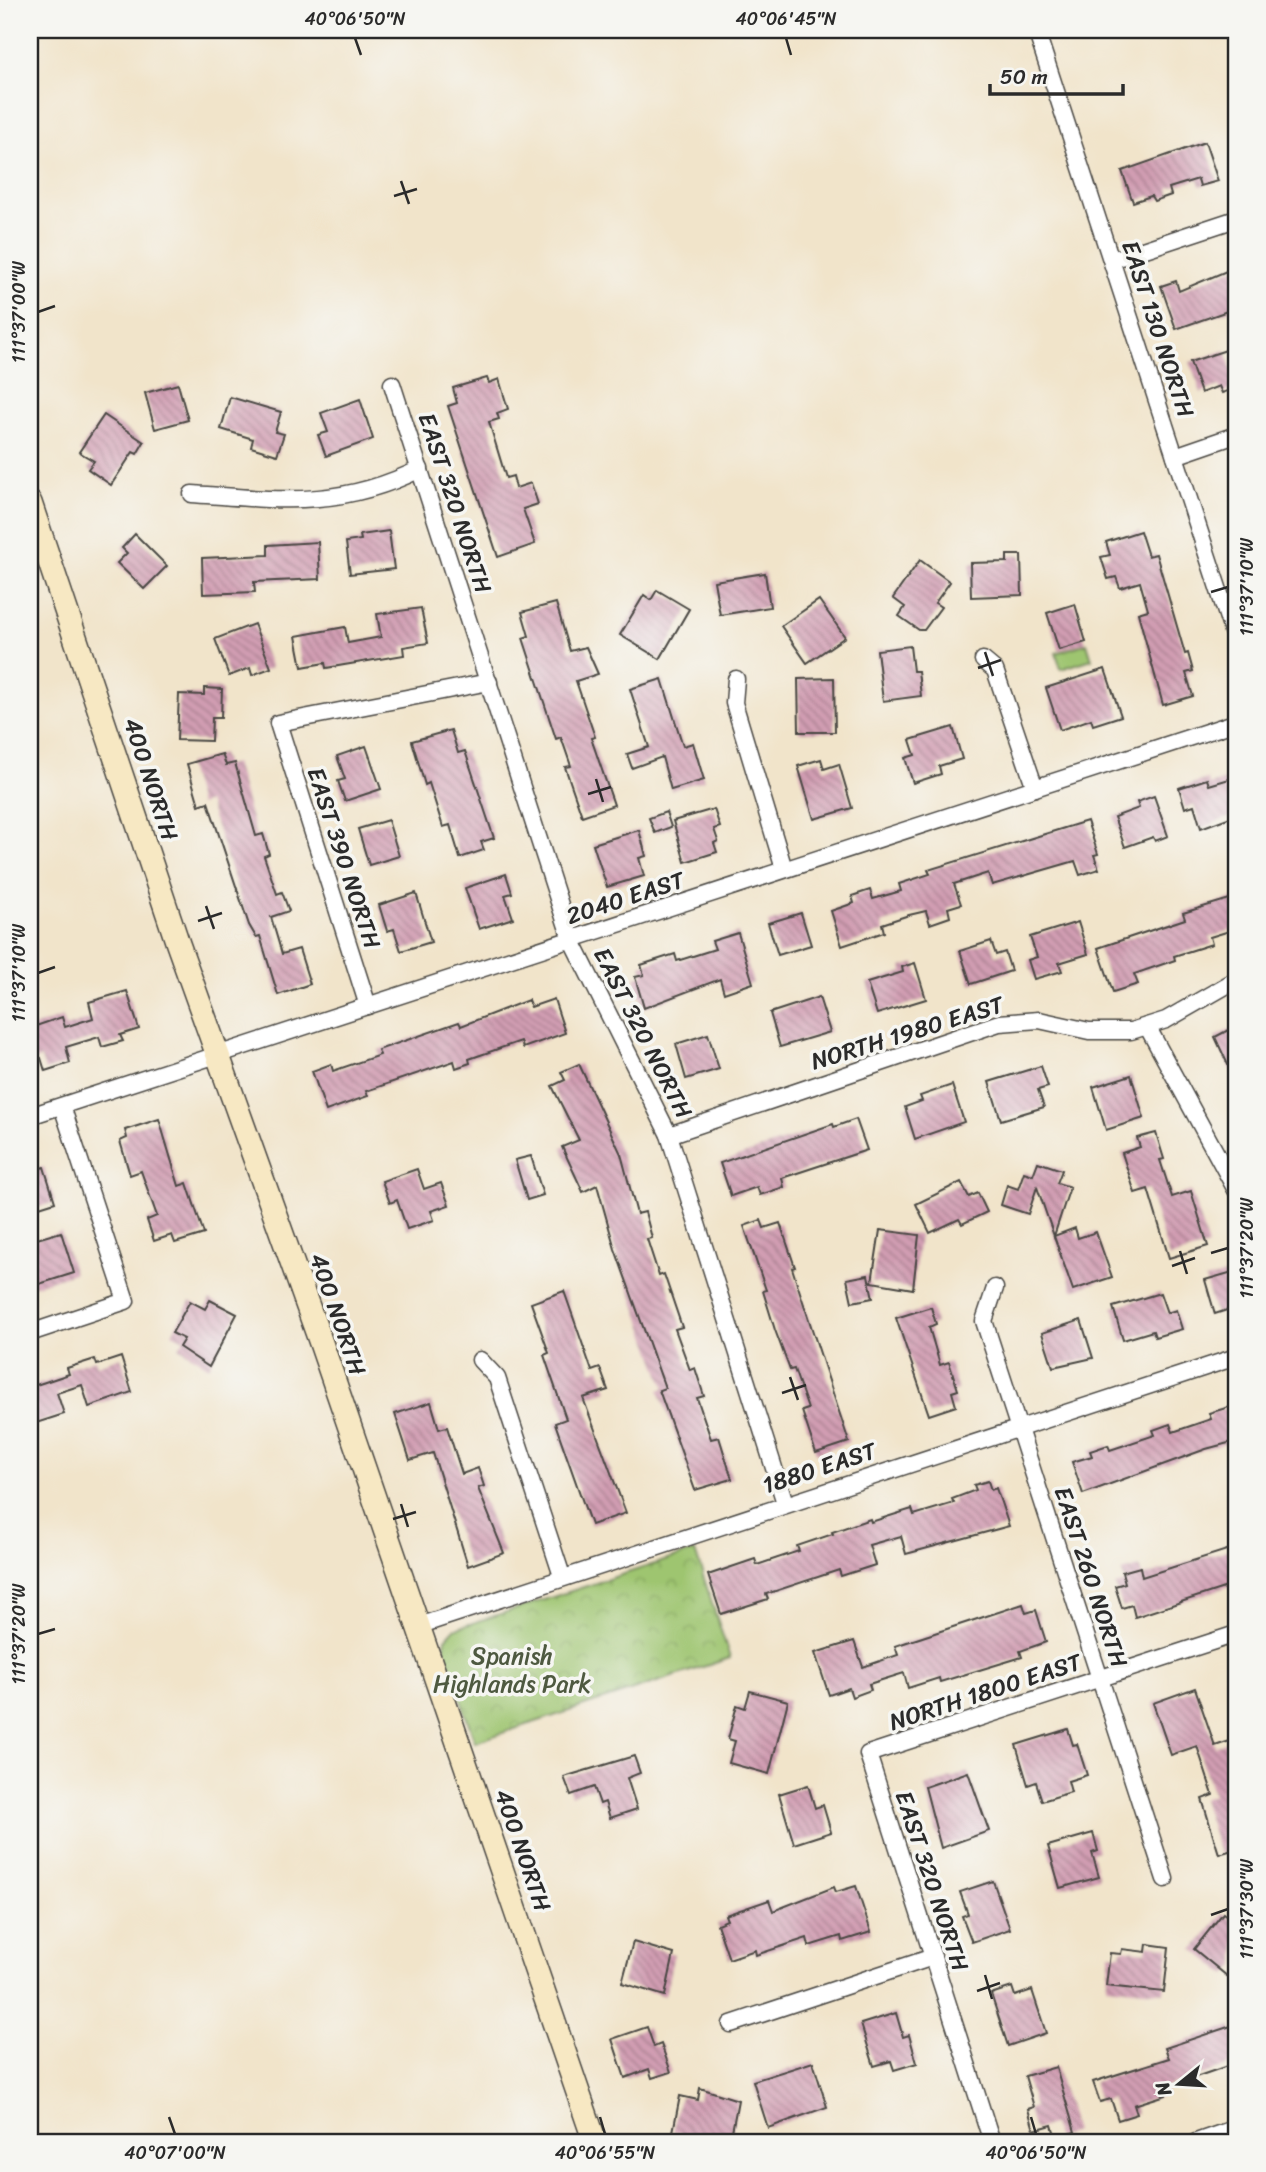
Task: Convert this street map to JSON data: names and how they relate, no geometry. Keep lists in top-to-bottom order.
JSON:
{
  "streets": {
    "main road": ["400 NORTH"],
    "street": [
      "EAST 130 NORTH",
      "EAST 320 NORTH",
      "EAST 390 NORTH",
      "2040 EAST",
      "NORTH 1980 EAST",
      "1880 EAST",
      "EAST 260 NORTH",
      "NORTH 1800 EAST"
    ]
  },
  "crossings": [
    ["EAST 320 NORTH", "EAST 390 NORTH"],
    ["EAST 320 NORTH", "2040 EAST"],
    ["EAST 320 NORTH", "NORTH 1980 EAST"],
    ["EAST 320 NORTH", "1880 EAST"],
    ["EAST 320 NORTH", "NORTH 1800 EAST"],
    ["400 NORTH", "2040 EAST"],
    ["400 NORTH", "1880 EAST"],
    ["EAST 390 NORTH", "2040 EAST"],
    ["1880 EAST", "EAST 260 NORTH"],
    ["EAST 260 NORTH", "NORTH 1800 EAST"]
  ],
  "parks": ["Spanish Highlands Park"],
  "scale_bar": "50 m",
  "north": "left",
  "coordinates": [
    "40°06'50\"N",
    "40°06'45\"N",
    "111°37'00\"W",
    "111°37'10\"W",
    "111°37'20\"W",
    "111°37'30\"W",
    "40°07'00\"N",
    "40°06'55\"N"
  ]
}
